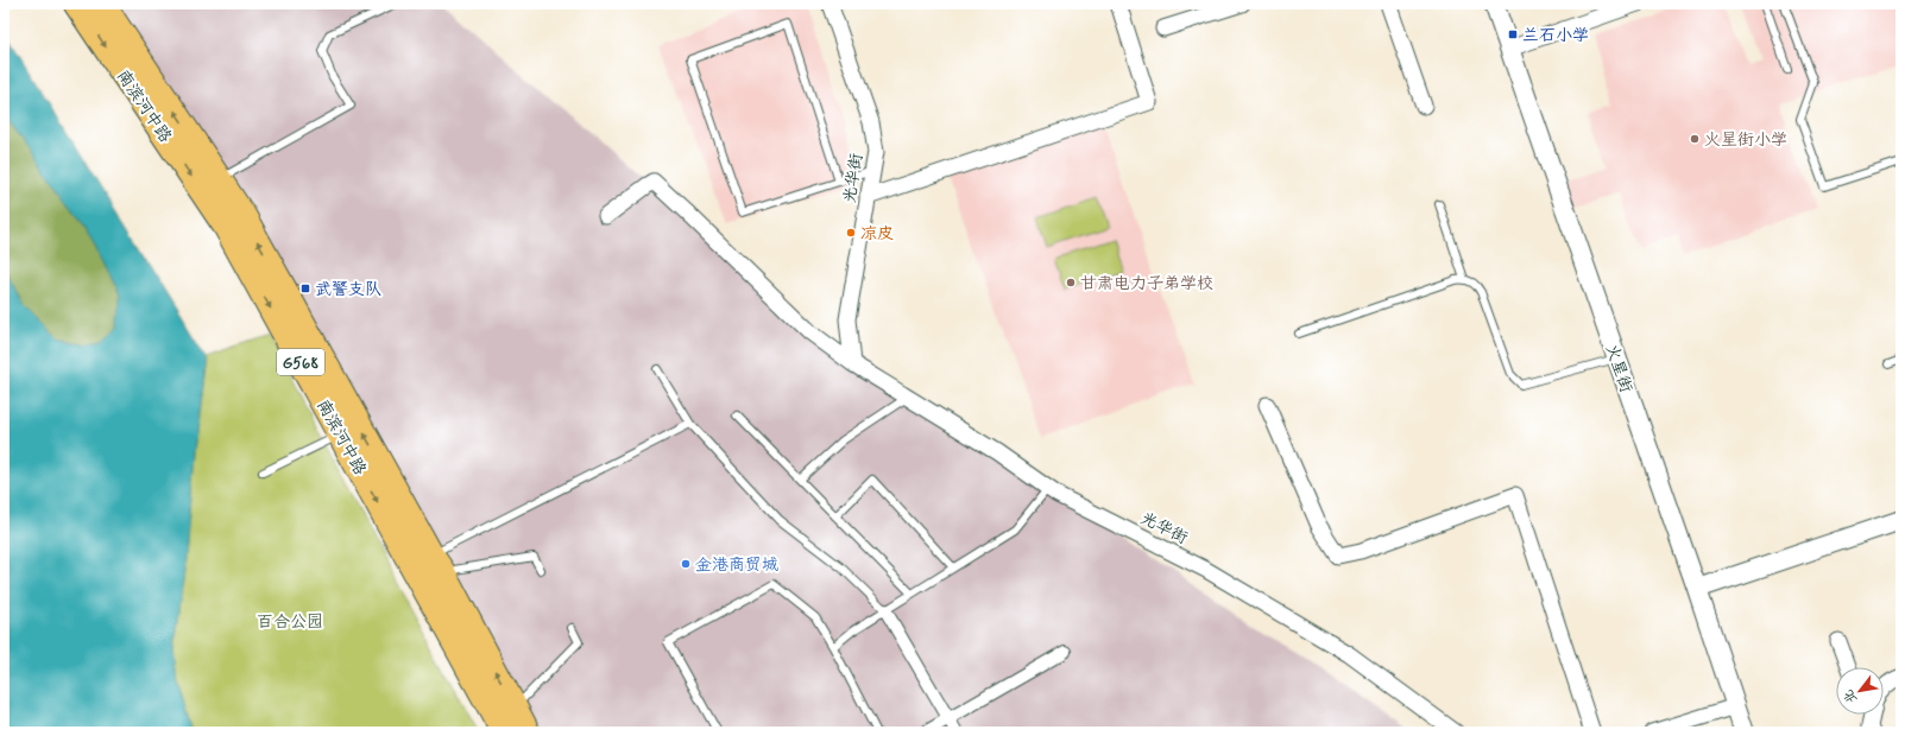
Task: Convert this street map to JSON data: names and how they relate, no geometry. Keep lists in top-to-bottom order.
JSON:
{
  "streets": {
    "highway": ["南滨河中路", "G568"],
    "street": ["光华街", "火星街"]
  },
  "parks": ["百合公园"],
  "places": {
    "transit": ["兰石小学", "武警支队"],
    "other": [
      "火星街小学",
      "凉皮",
      "甘肃电力子弟学校",
      "金港商贸城"
    ]
  },
  "north": "bottom left"
}
